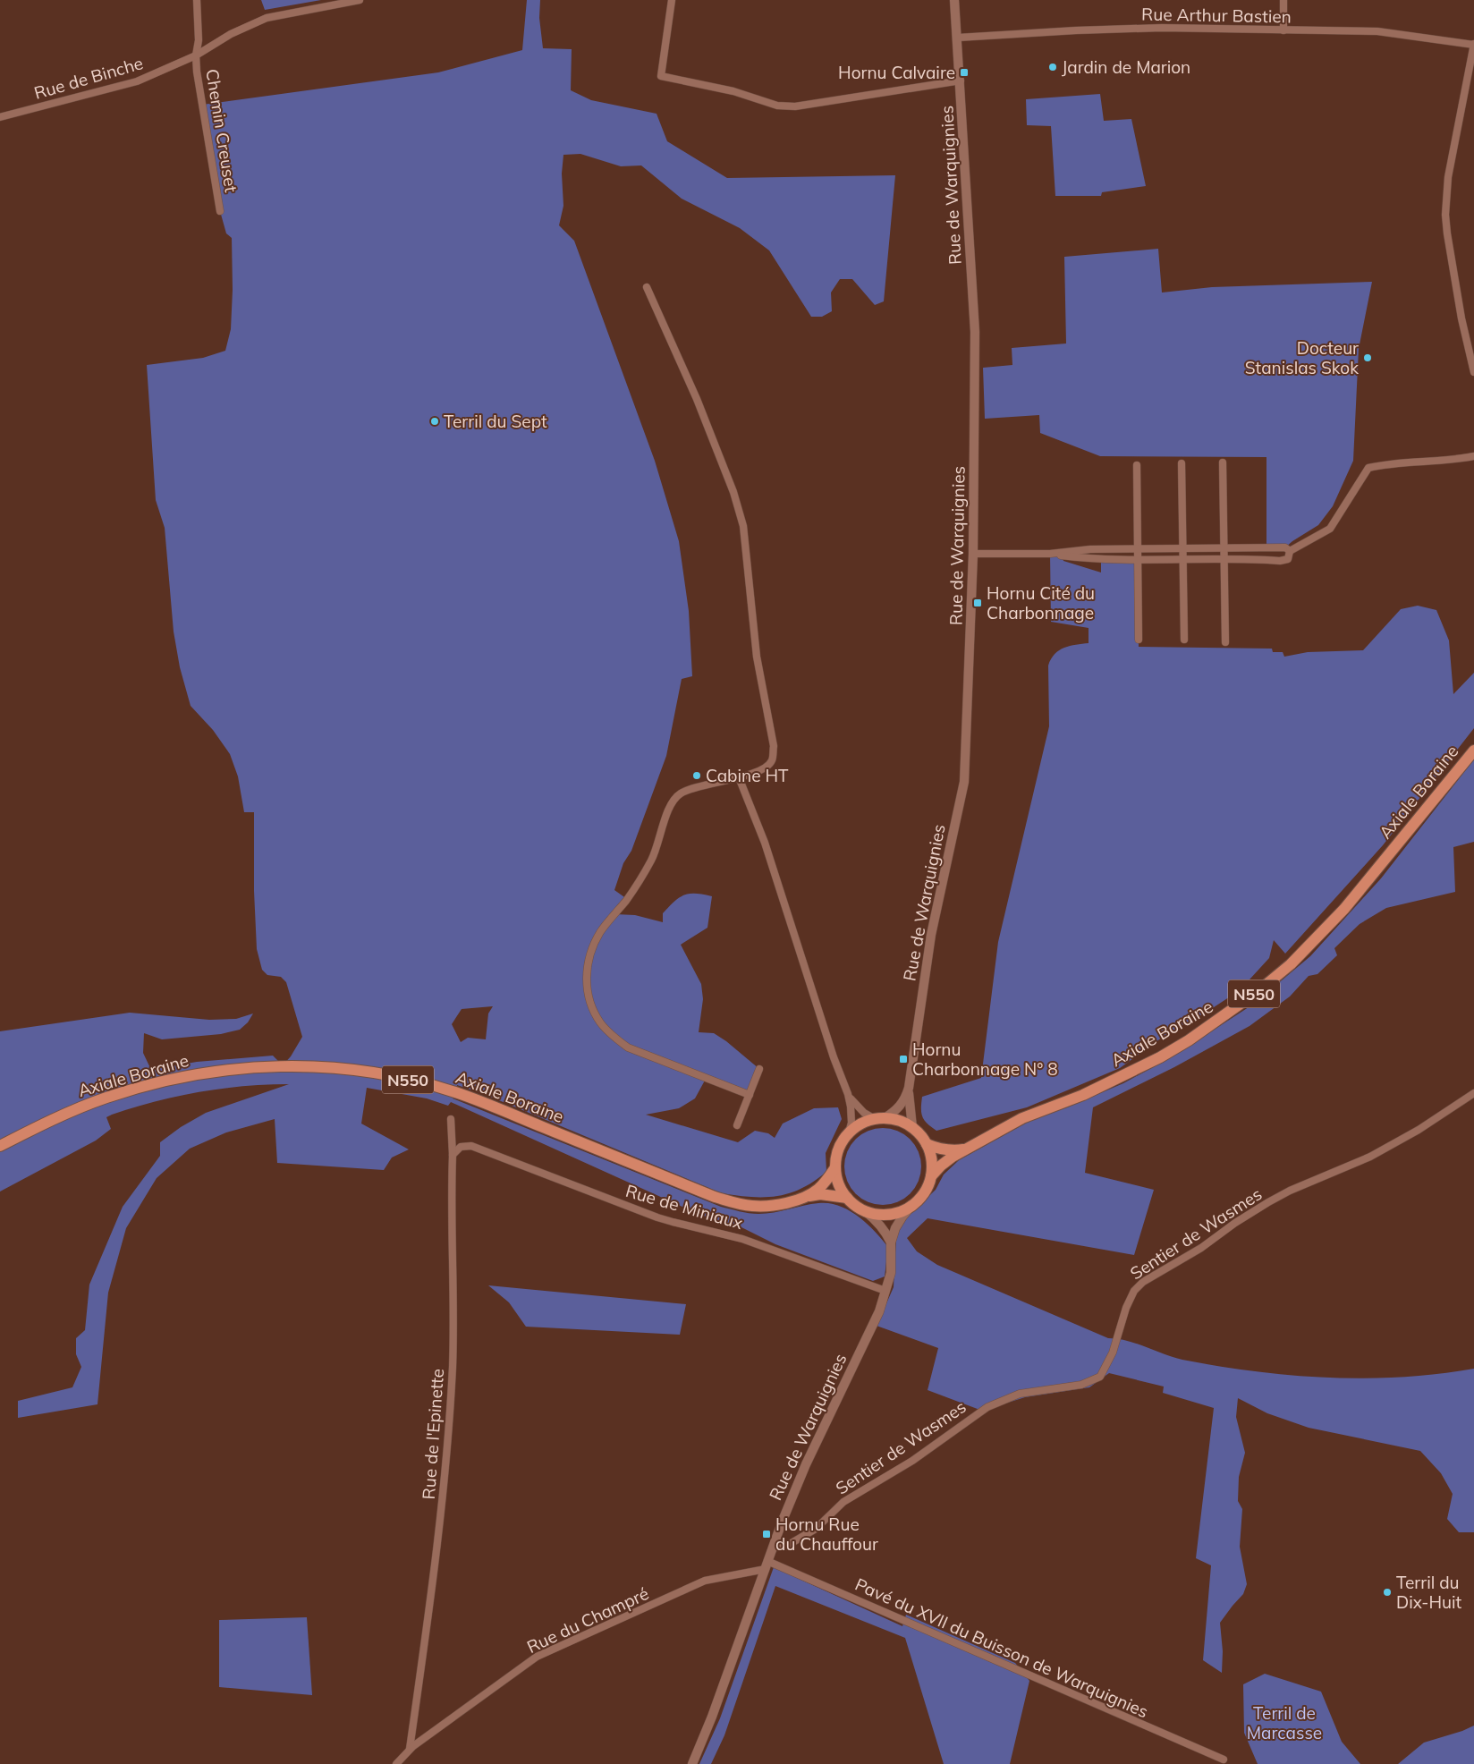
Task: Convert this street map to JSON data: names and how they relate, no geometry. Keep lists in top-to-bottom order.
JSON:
{
  "streets": {
    "main road": ["Axiale Boraine", "N550"],
    "street": [
      "Rue Arthur Bastien",
      "Rue de Binche",
      "Chemin Creuset",
      "Rue de Warquignies",
      "Rue de Miniaux",
      "Sentier de Wasmes",
      "Rue de l'Epinette",
      "Rue du Champré",
      "Pavé du XVII du Buisson de Warquignies"
    ]
  },
  "crossings": [
    ["Rue Arthur Bastien", "Rue de Warquignies"],
    ["Rue de Binche", "Chemin Creuset"],
    ["Rue de Warquignies", "Axiale Boraine"],
    ["Rue de Warquignies", "Rue de Miniaux"],
    ["Rue de Warquignies", "Sentier de Wasmes"],
    ["Rue de Warquignies", "Rue du Champré"],
    ["Rue de Warquignies", "Pavé du XVII du Buisson de Warquignies"],
    ["Rue de Miniaux", "Rue de l'Epinette"],
    ["Rue de l'Epinette", "Rue du Champré"],
    ["Rue du Champré", "Pavé du XVII du Buisson de Warquignies"]
  ],
  "parks": ["Terril de Marcasse"],
  "places": {
    "other": [
      "Jardin de Marion",
      "Docteur Stanislas Skok",
      "Terril du Sept",
      "Cabine HT",
      "Terril du Dix-Huit"
    ],
    "transit": [
      "Hornu Calvaire",
      "Hornu Cité du Charbonnage",
      "Hornu Charbonnage N° 8",
      "Hornu Rue du Chauffour"
    ]
  }
}
